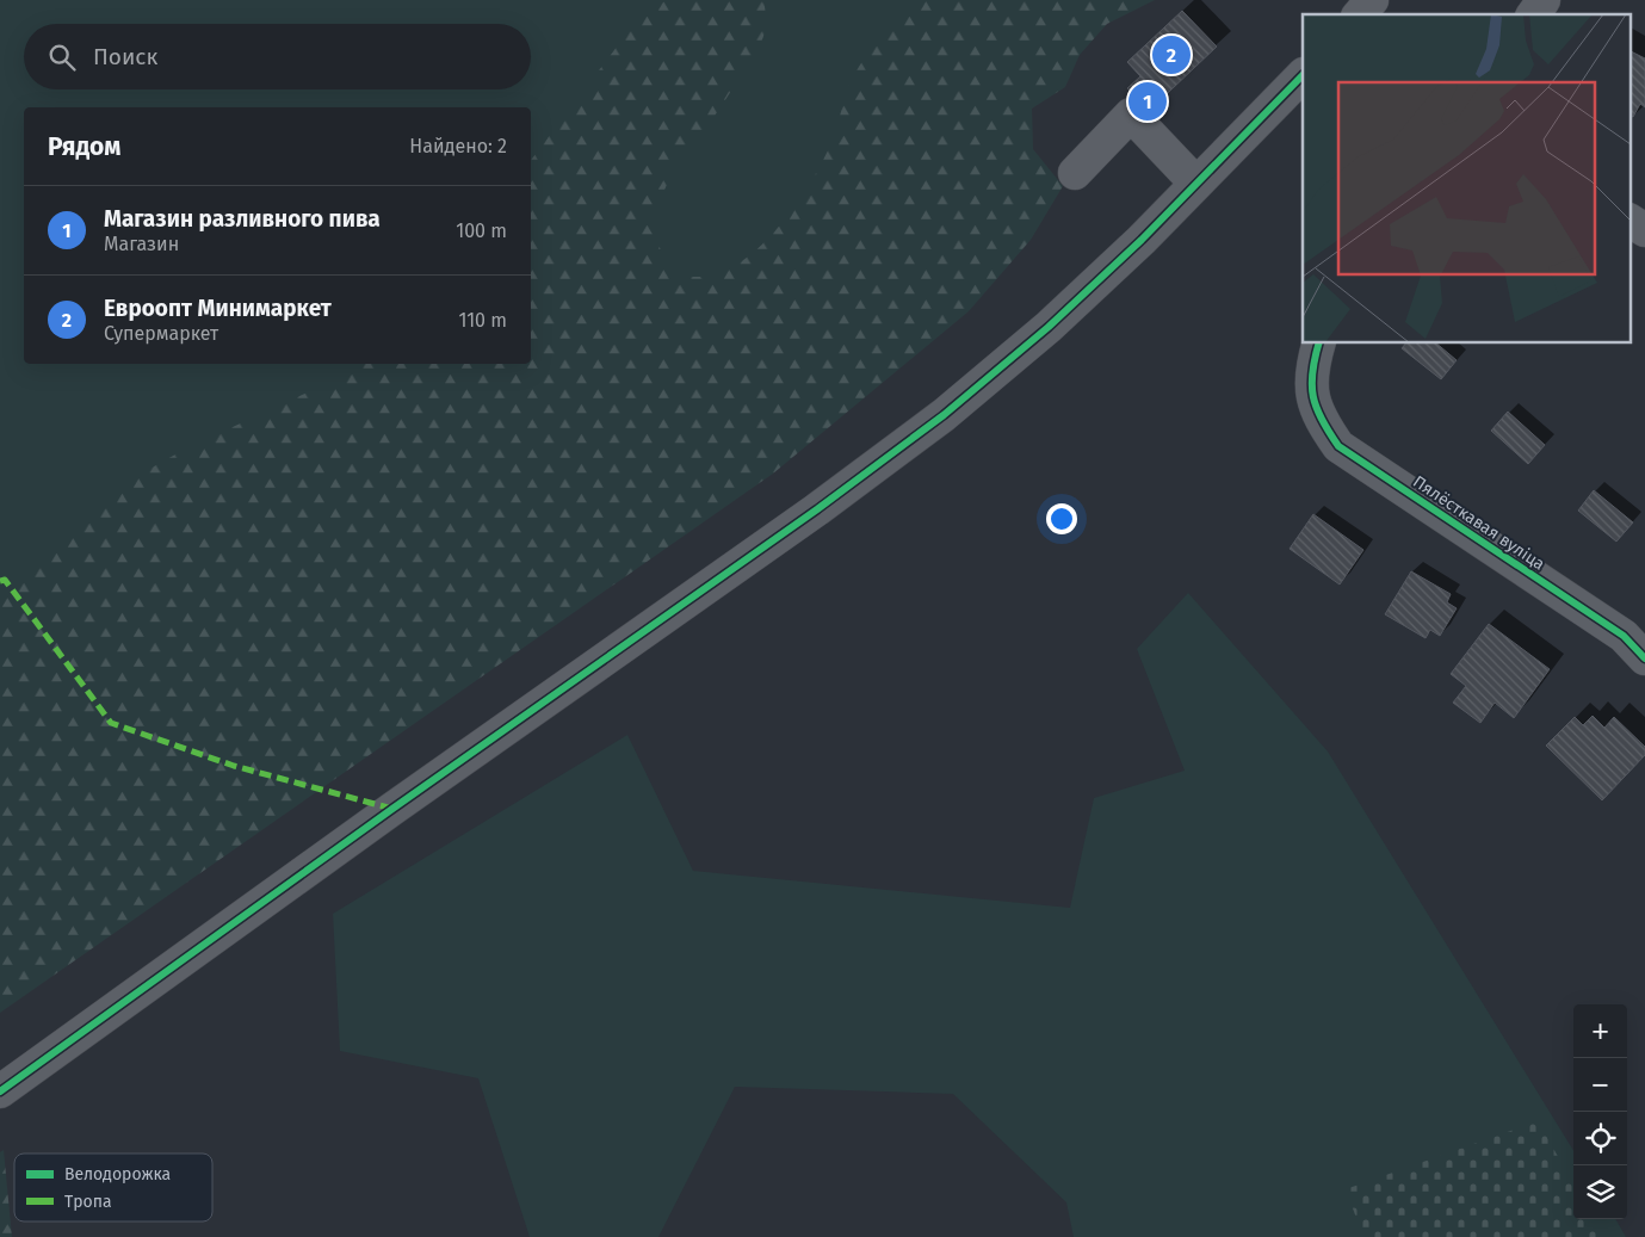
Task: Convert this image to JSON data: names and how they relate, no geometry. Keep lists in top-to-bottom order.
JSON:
{
  "streets": {
    "street": ["Пялёсткавая вуліца"]
  },
  "legend": ["Велодорожка", "Тропа"],
  "page": {
    "search": "Поиск",
    "pins": ["2", "1"],
    "heading": ["Рядом", "Найдено: 2"],
    "list": [
      {
        "mark": "1",
        "name": "Магазин разливного пива",
        "note": "Магазин",
        "value": "100 m"
      },
      {
        "mark": "2",
        "name": "Евроопт Минимаркет",
        "note": "Супермаркет",
        "value": "110 m"
      }
    ],
    "map_buttons": ["+", "−"]
  }
}
